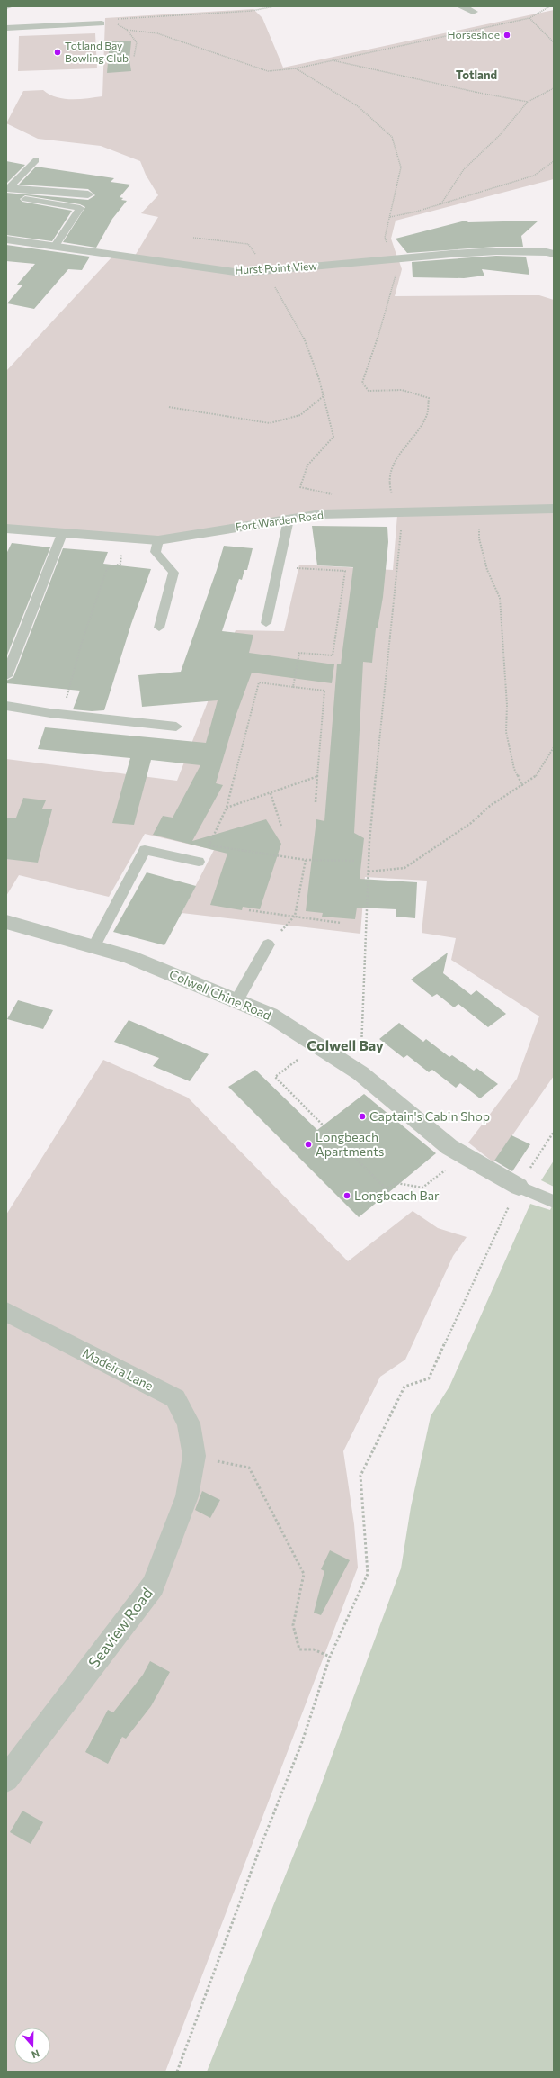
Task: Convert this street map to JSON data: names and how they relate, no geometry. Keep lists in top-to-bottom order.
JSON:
{
  "streets": {
    "street": [
      "Hurst Point View",
      "Fort Warden Road",
      "Colwell Chine Road",
      "Madeira Lane",
      "Seaview Road"
    ]
  },
  "crossings": [
    ["Madeira Lane", "Seaview Road"]
  ],
  "districts": ["Totland", "Colwell Bay"],
  "places": [
    "Horseshoe",
    "Totland Bay Bowling Club",
    "Captain's Cabin Shop",
    "Longbeach Apartments",
    "Longbeach Bar"
  ],
  "north": "bottom"
}
